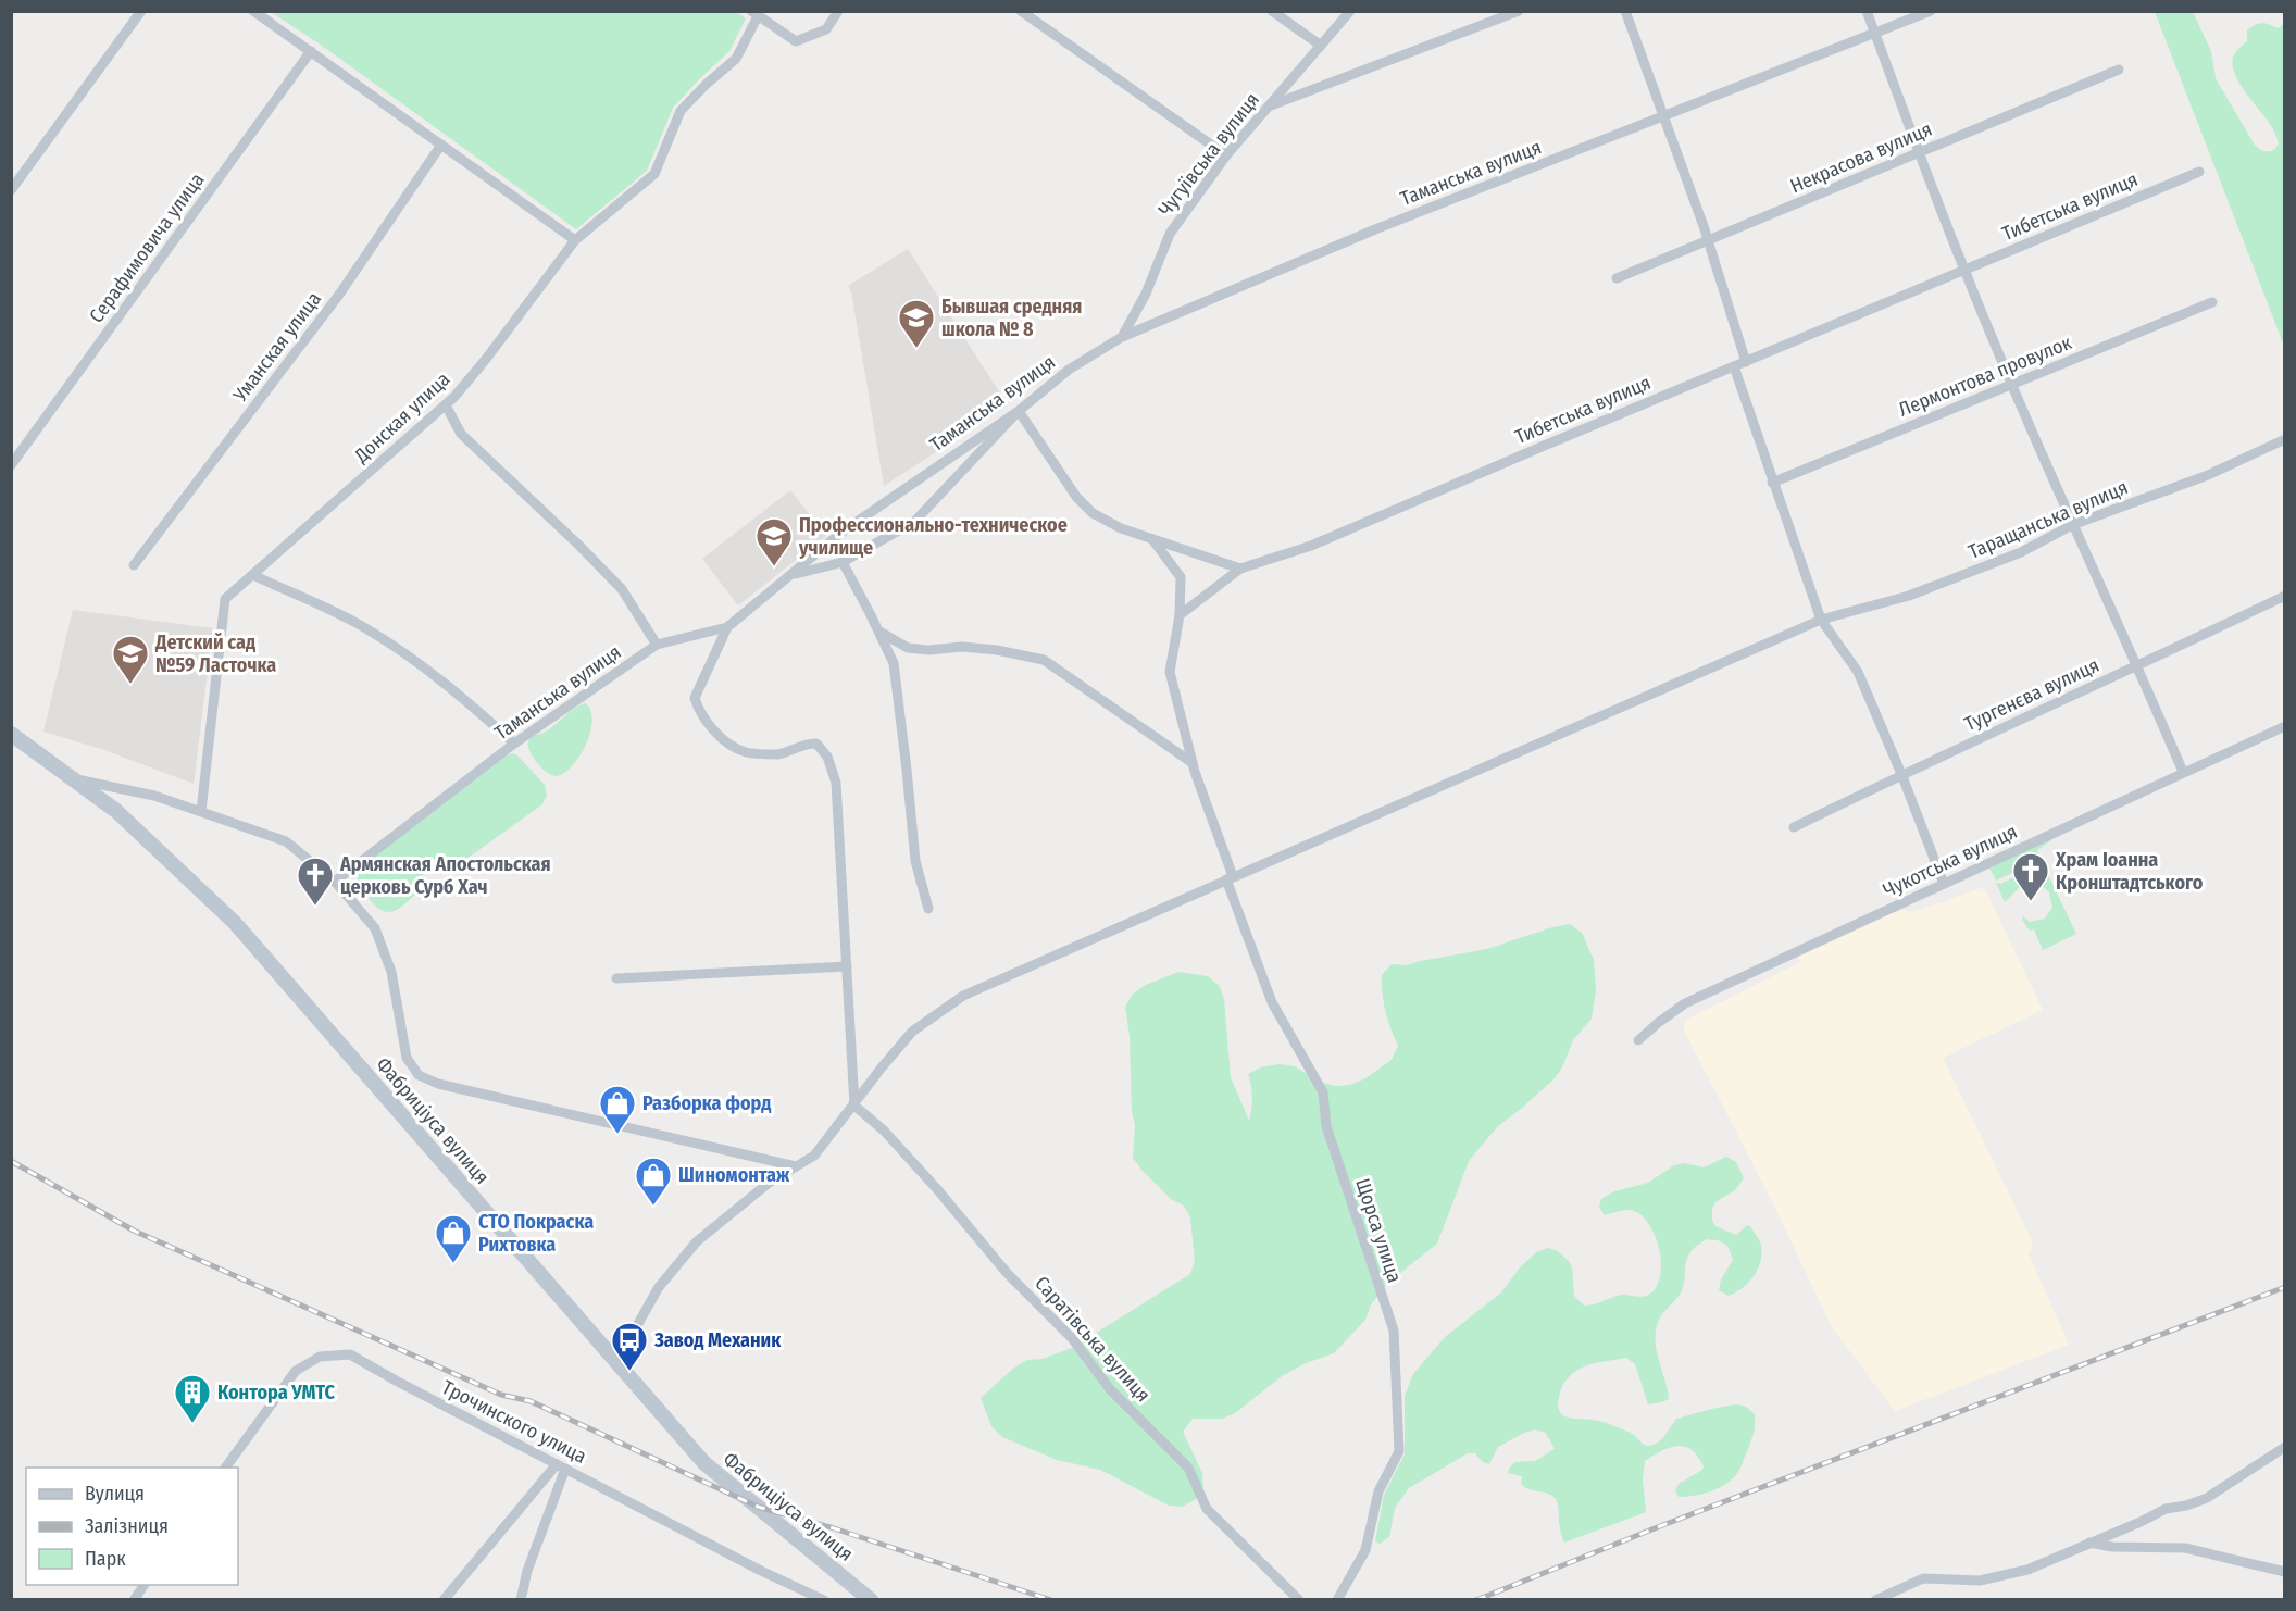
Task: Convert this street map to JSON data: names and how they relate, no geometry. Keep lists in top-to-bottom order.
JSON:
{
  "streets": {
    "main road": ["Фабриціуса вулиця"],
    "street": [
      "Чугуївська вулиця",
      "Некрасова вулиця",
      "Таманська вулиця",
      "Тибетська вулиця",
      "Серафимовича улица",
      "Уманская улица",
      "Лермонтова провулок",
      "Донская улица",
      "Таращанська вулиця",
      "Тургенєва вулиця",
      "Чукотська вулиця",
      "Щорса улица",
      "Саратівська вулиця",
      "Трочинского улица"
    ]
  },
  "crossings": [
    ["Чугуївська вулиця", "Таманська вулиця"],
    ["Тибетська вулиця", "Щорса улица"],
    ["Таращанська вулиця", "Фабриціуса вулиця"],
    ["Таращанська вулиця", "Щорса улица"],
    ["Таращанська вулиця", "Саратівська вулиця"]
  ],
  "places": {
    "school or university": ["Бывшая средняя школа № 8", "Профессионально-техническое училище", "Детский сад №59 Ласточка"],
    "church": ["Храм Іоанна Кронштадтського", "Армянская Апостольская церковь Сурб Хач"],
    "shop": ["Разборка форд", "Шиномонтаж", "СТО Покраска Рихтовка"],
    "bus stop": ["Завод Механик"],
    "building": ["Контора УМТС"]
  },
  "legend": ["Вулиця", "Залізниця", "Парк"]
}
